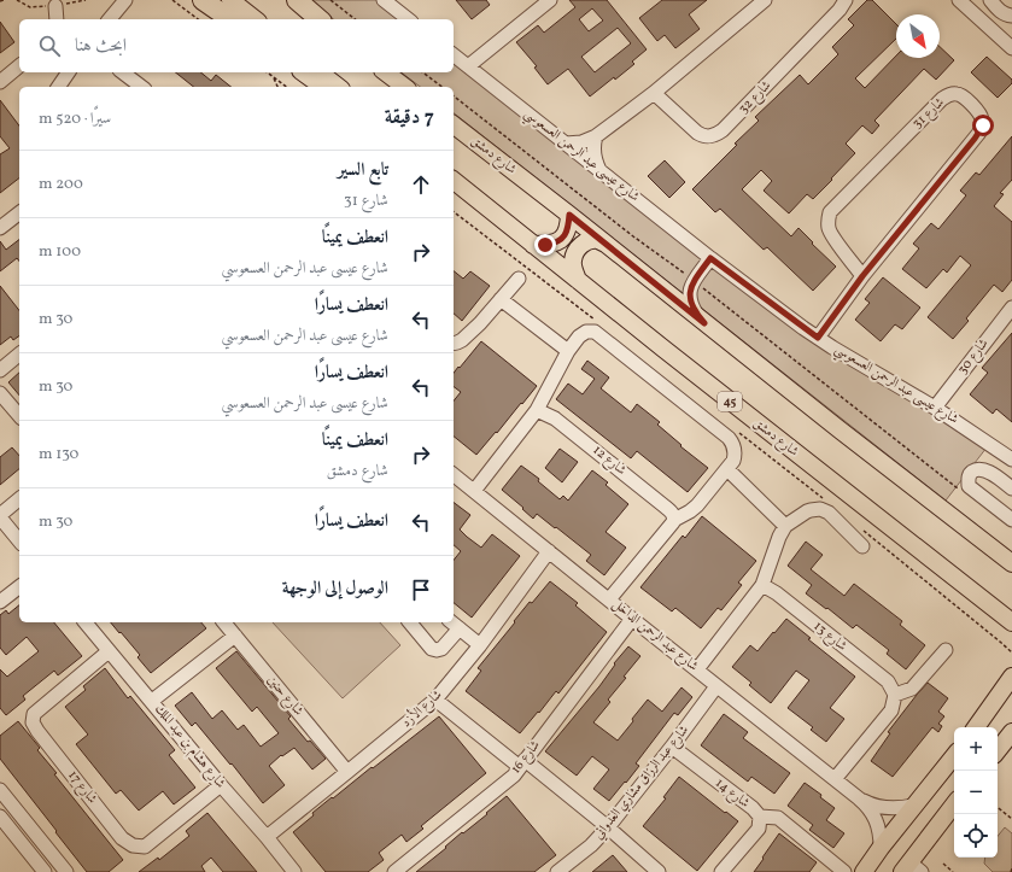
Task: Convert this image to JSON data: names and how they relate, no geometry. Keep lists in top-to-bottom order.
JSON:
{
  "streets": {
    "main road": ["شارع دمشق", "45"],
    "street": [
      "شارع 32",
      "شارع 31",
      "شارع عيسى عبد الرحمن العسعوسي",
      "شارع 30",
      "شارع 12",
      "شارع عبد الرحمن الداخل",
      "شارع 13",
      "شارع حنين",
      "شارع الأزد",
      "شارع هشام بن عبد الملك",
      "شارع 16",
      "شارع عبد الرزاق مشاري العدواني",
      "شارع 17",
      "شارع 14"
    ]
  },
  "crossings": [
    ["شارع 31", "شارع عيسى عبد الرحمن العسعوسي"],
    ["شارع عيسى عبد الرحمن العسعوسي", "شارع 30"],
    ["شارع عبد الرحمن الداخل", "شارع الأزد"],
    ["شارع عبد الرحمن الداخل", "شارع 16"],
    ["شارع عبد الرحمن الداخل", "شارع عبد الرزاق مشاري العدواني"],
    ["شارع حنين", "شارع الأزد"],
    ["شارع الأزد", "شارع هشام بن عبد الملك"],
    ["شارع هشام بن عبد الملك", "شارع 17"],
    ["شارع عبد الرزاق مشاري العدواني", "شارع 14"]
  ],
  "north": "bottom right",
  "page": {
    "search": "ابحث هنا",
    "heading": ["7 دقيقة", "سيرًا · 520 m"],
    "list": [
      ["تابع السير", "شارع 31", "200 m"],
      ["انعطف يمينًا", "شارع عيسى عبد الرحمن العسعوسي", "100 m"],
      ["انعطف يسارًا", "شارع عيسى عبد الرحمن العسعوسي", "30 m"],
      ["انعطف يسارًا", "شارع عيسى عبد الرحمن العسعوسي", "30 m"],
      ["انعطف يمينًا", "شارع دمشق", "130 m"],
      ["انعطف يسارًا", "30 m"],
      "الوصول إلى الوجهة"
    ],
    "map_buttons": ["+", "−"]
  }
}
